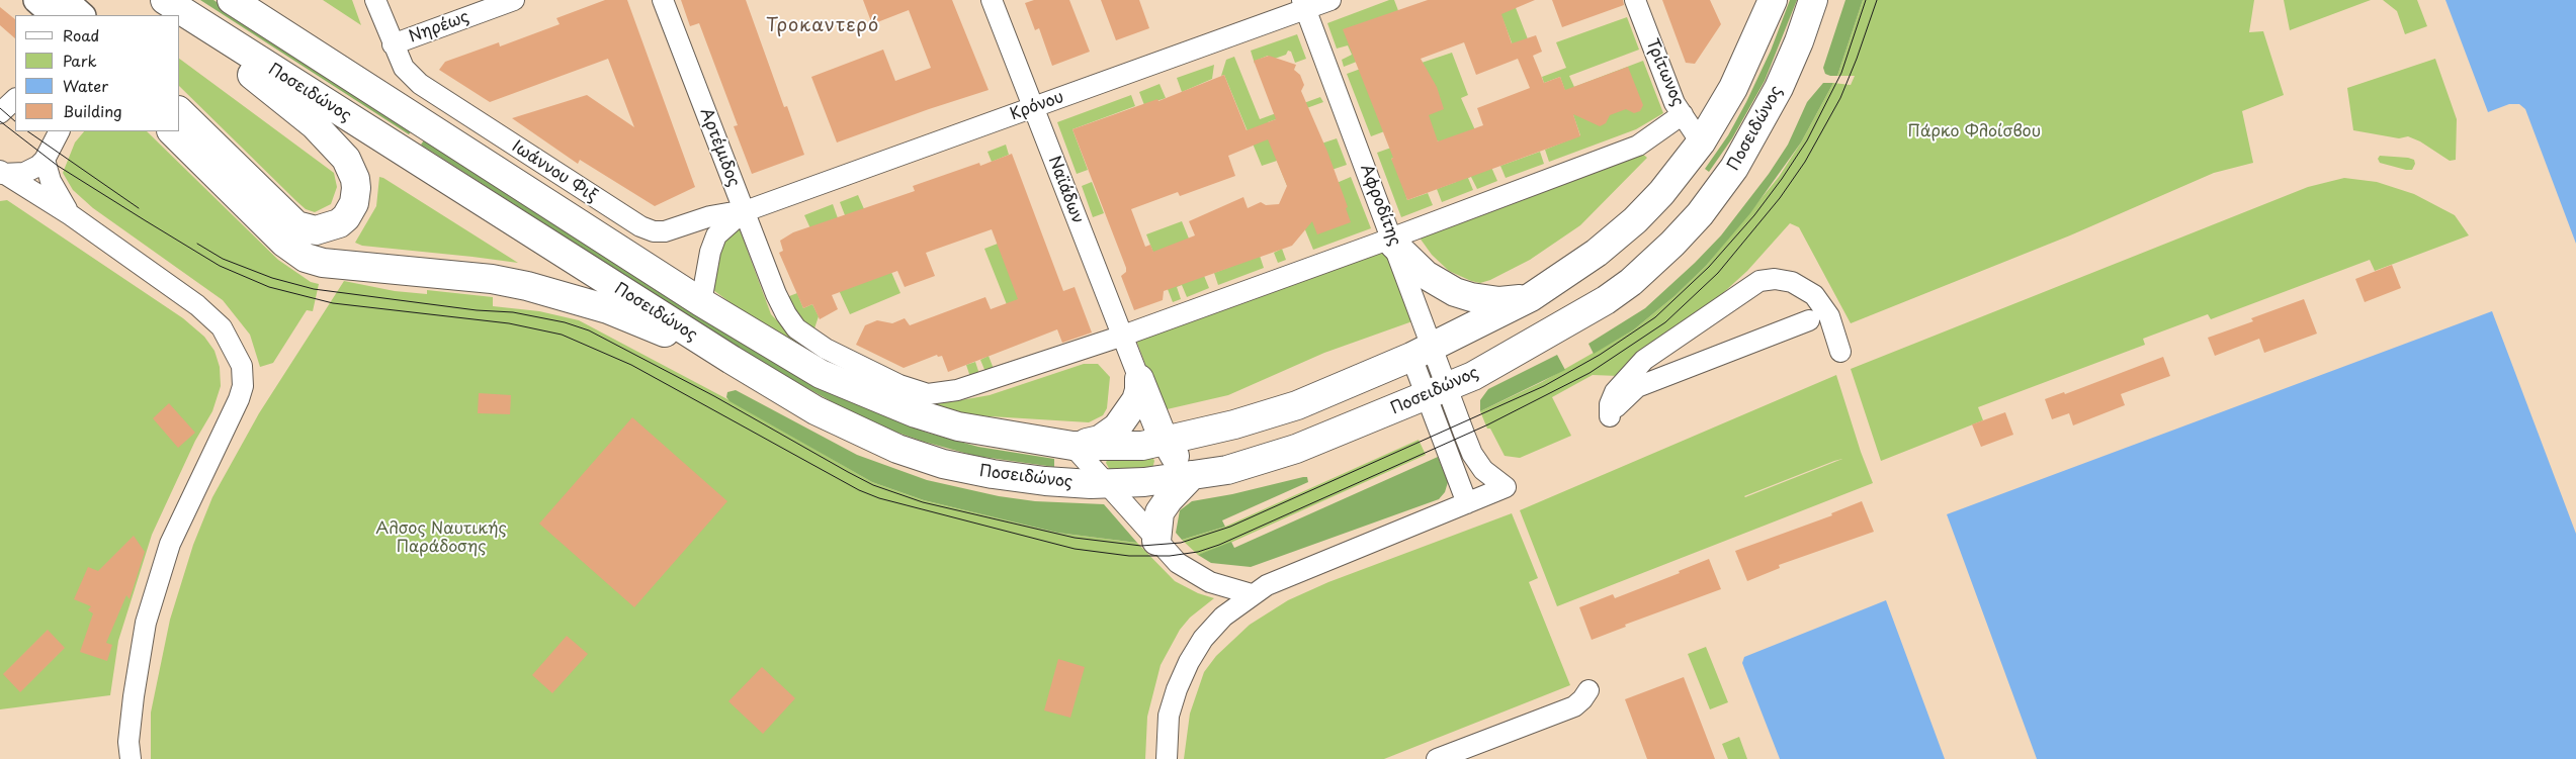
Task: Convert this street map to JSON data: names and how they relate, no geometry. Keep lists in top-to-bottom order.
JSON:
{
  "streets": {
    "highway": ["Ποσειδώνος"],
    "street": [
      "Νηρέως",
      "Τρίτωνος",
      "Κρόνου",
      "Αρτέμιδος",
      "Ιωάννου Φιξ",
      "Ναϊάδων",
      "Αφροδίτης"
    ]
  },
  "crossings": [
    ["Νηρέως", "Ιωάννου Φιξ"],
    ["Τρίτωνος", "Ποσειδώνος"],
    ["Ποσειδώνος", "Αφροδίτης"],
    ["Κρόνου", "Αρτέμιδος"],
    ["Κρόνου", "Ιωάννου Φιξ"],
    ["Κρόνου", "Ναϊάδων"],
    ["Κρόνου", "Αφροδίτης"],
    ["Αρτέμιδος", "Ιωάννου Φιξ"],
    ["Αρτέμιδος", "Ναϊάδων"]
  ],
  "districts": ["Τροκαντερό"],
  "parks": ["Πάρκο Φλοίσβου", "Αλσος Ναυτικής Παράδοσης"],
  "legend": [
    "Road",
    "Park",
    "Water",
    "Building"
  ]
}
